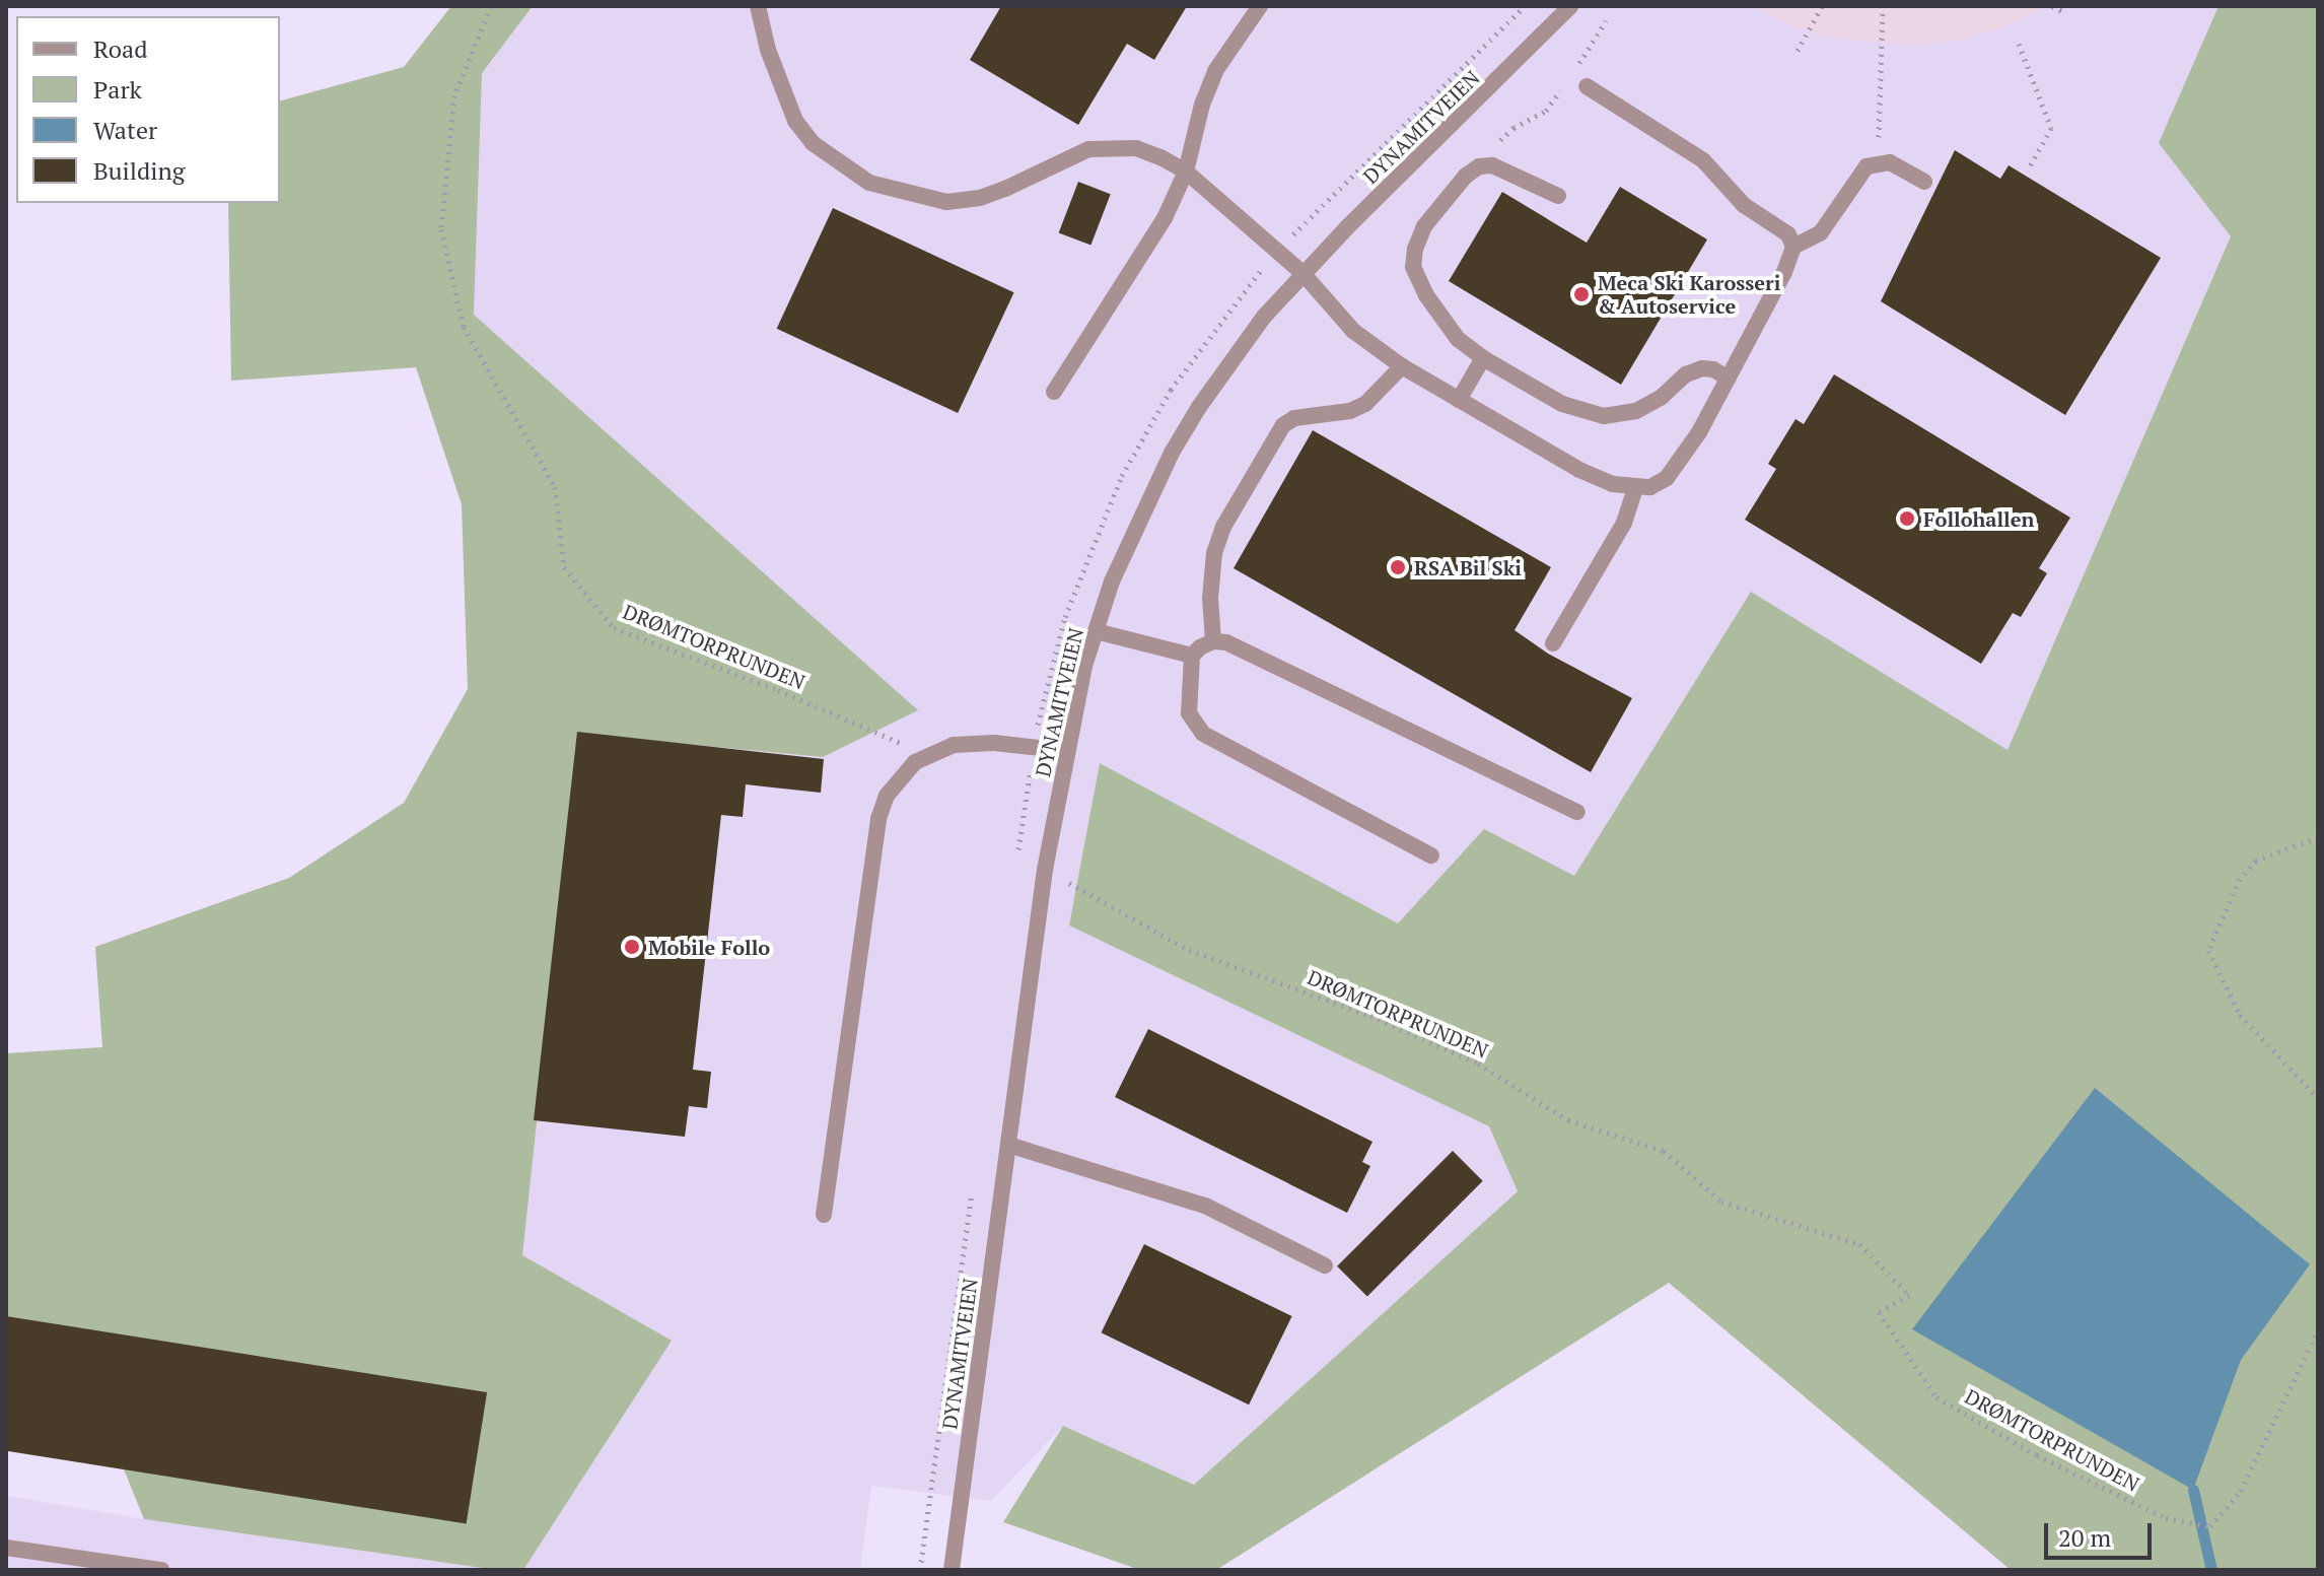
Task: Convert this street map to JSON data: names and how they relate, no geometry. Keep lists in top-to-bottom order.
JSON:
{
  "streets": {
    "street": ["DYNAMITVEIEN"],
    "path": ["DRØMTORPRUNDEN"]
  },
  "crossings": [
    ["DYNAMITVEIEN", "DRØMTORPRUNDEN"]
  ],
  "places": [
    "Meca Ski Karosseri & Autoservice",
    "Follohallen",
    "RSA Bil Ski",
    "Mobile Follo"
  ],
  "legend": [
    "Road",
    "Park",
    "Water",
    "Building"
  ],
  "scale_bar": "20 m"
}
